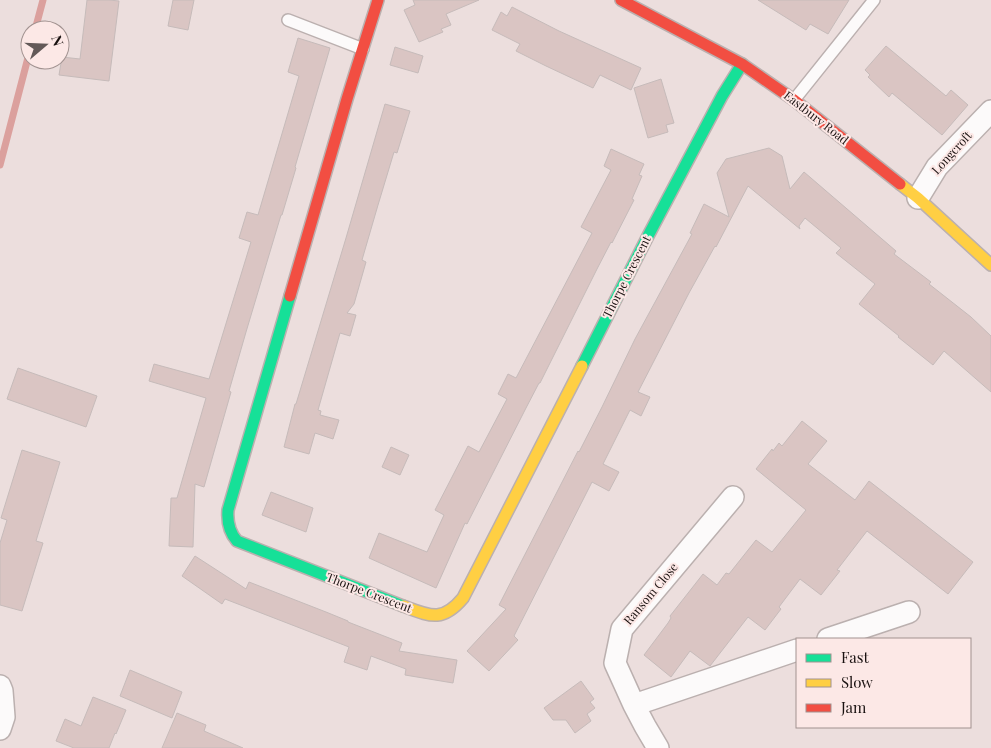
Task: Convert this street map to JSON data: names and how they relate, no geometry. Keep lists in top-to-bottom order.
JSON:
{
  "streets": {
    "street": [
      "Eastbury Road",
      "Longcroft",
      "Thorpe Crescent",
      "Ransom Close"
    ]
  },
  "crossings": [
    ["Eastbury Road", "Longcroft"],
    ["Eastbury Road", "Thorpe Crescent"]
  ],
  "legend": ["Fast", "Slow", "Jam"],
  "north": "right"
}
